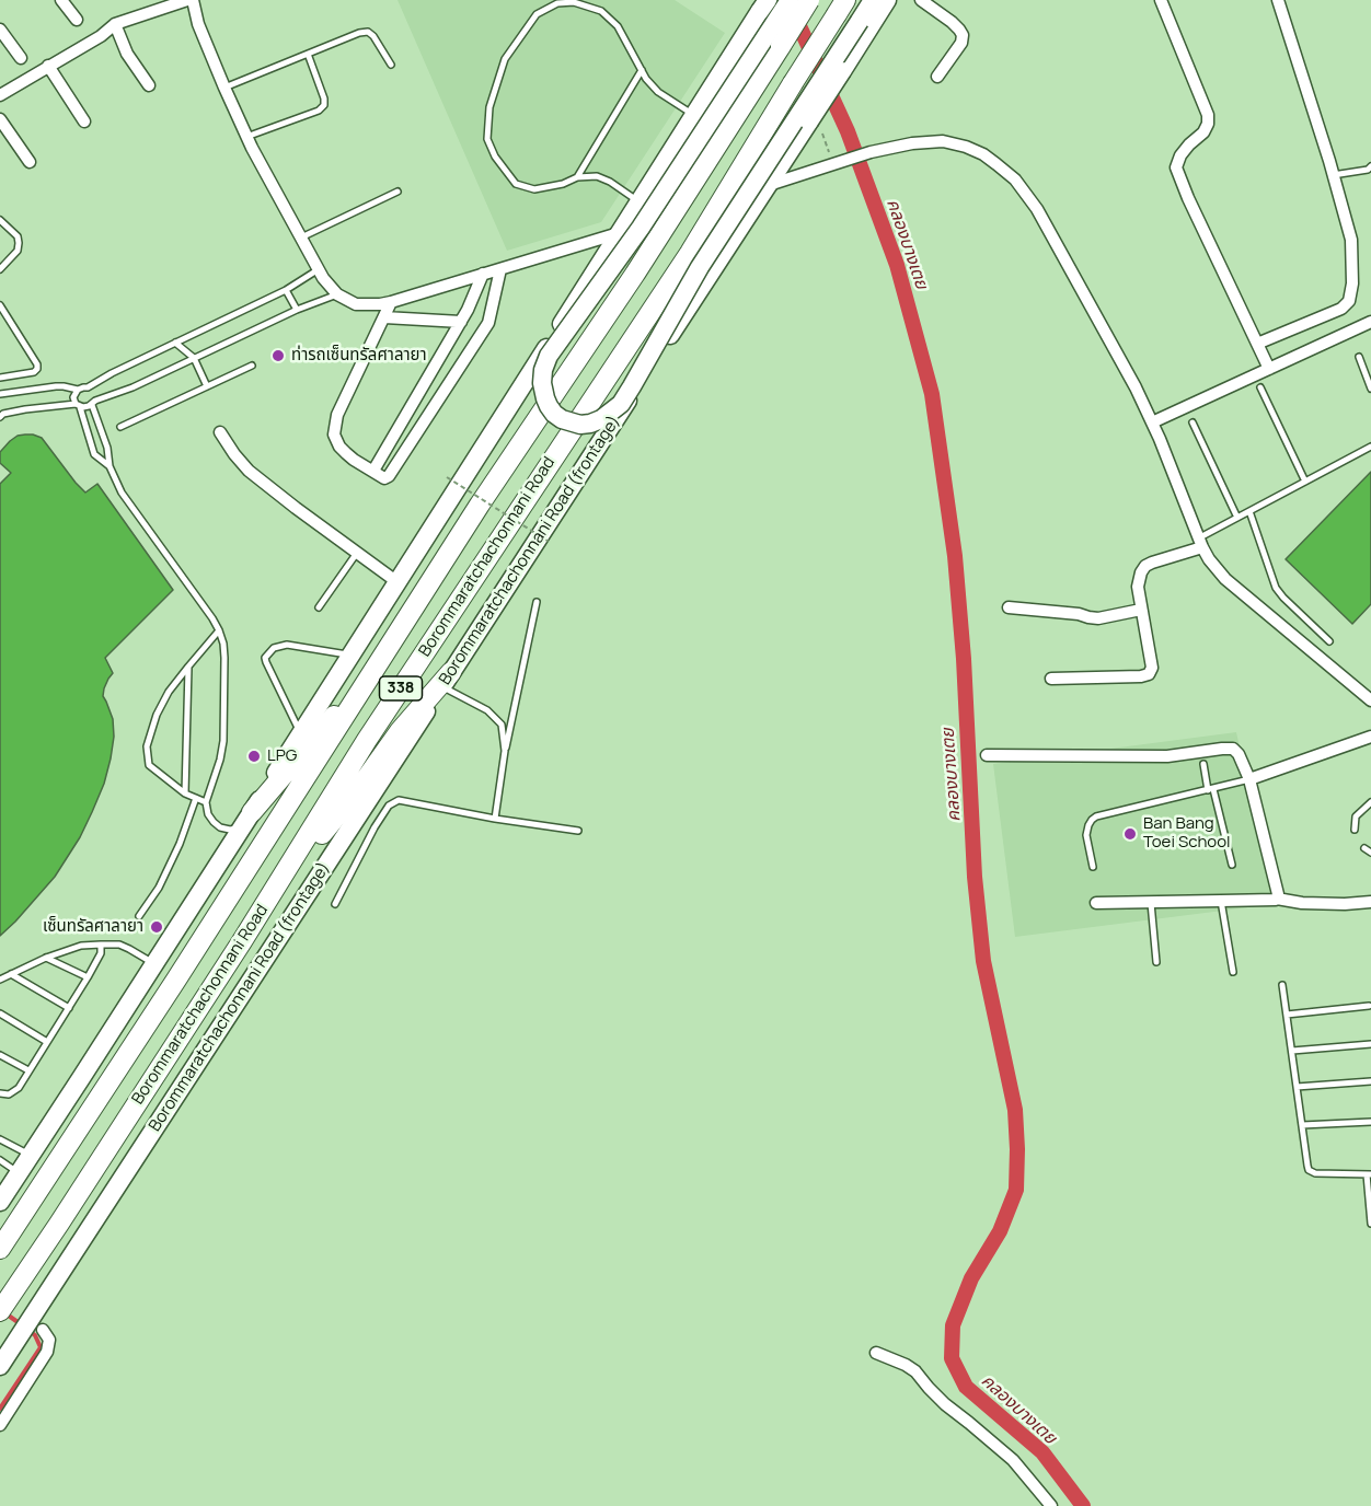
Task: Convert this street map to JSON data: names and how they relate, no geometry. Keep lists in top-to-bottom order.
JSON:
{
  "streets": {
    "highway": ["Borommaratchachonnani Road", "338"],
    "main road": ["Borommaratchachonnani Road (frontage)"]
  },
  "water": ["คลองบางเตย"],
  "places": [
    "ท่ารถเซ็นทรัลศาลายา",
    "LPG",
    "Ban Bang Toei School",
    "เซ็นทรัลศาลายา"
  ]
}
